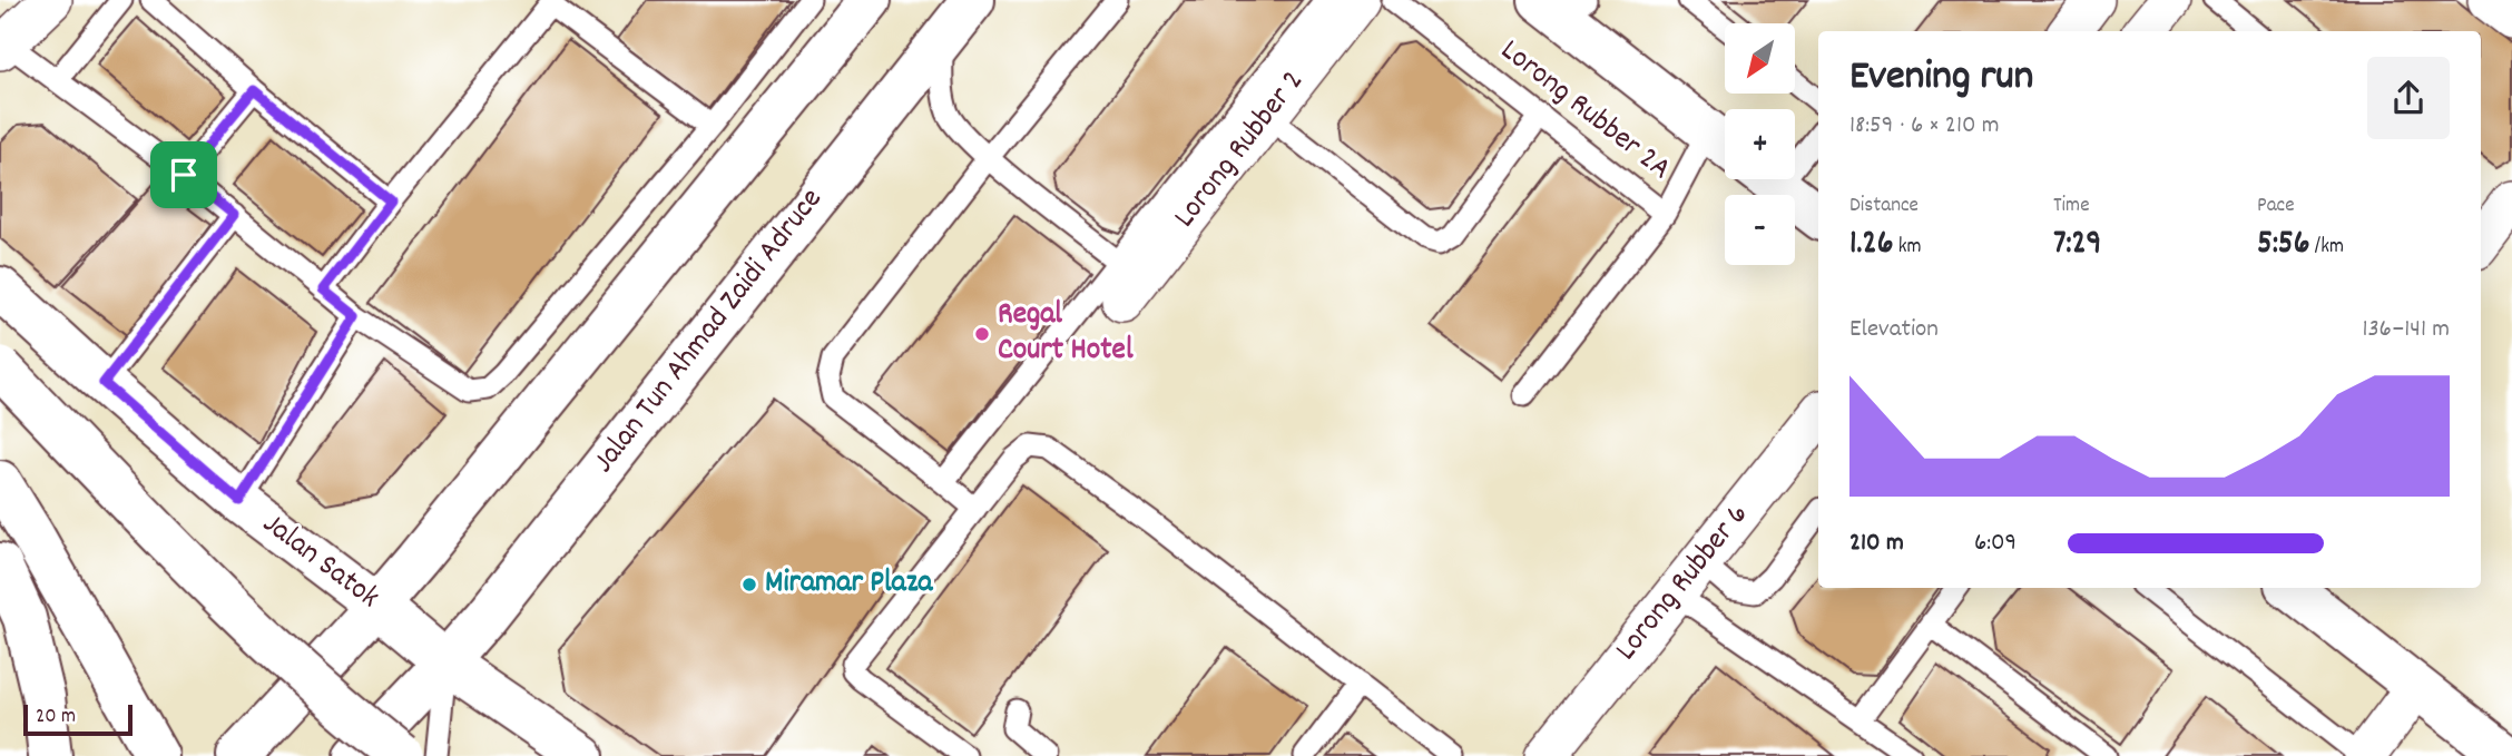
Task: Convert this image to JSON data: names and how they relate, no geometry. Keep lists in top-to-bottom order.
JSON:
{
  "streets": {
    "main road": ["Jalan Tun Ahmad Zaidi Adruce", "Jalan Satok"],
    "street": ["Lorong Rubber 2", "Lorong Rubber 6"],
    "lane": ["Lorong Rubber 2A"]
  },
  "crossings": [
    ["Jalan Tun Ahmad Zaidi Adruce", "Jalan Satok"]
  ],
  "places": ["Regal Court Hotel", "Miramar Plaza"],
  "scale_bar": "20 m",
  "north": "bottom left",
  "page": {
    "map_buttons": ["+", "−"],
    "heading": ["Evening run", "18:59 · 6 × 210 m"],
    "stats": [
      ["Distance", "1.26 km"],
      ["Time", "7:29"],
      ["Pace", "5:56 /km"]
    ],
    "chart": ["Elevation", "136–141 m"],
    "list": [
      {
        "name": "210 m",
        "note": "6:09"
      }
    ],
    "scale": "20 m"
  }
}
